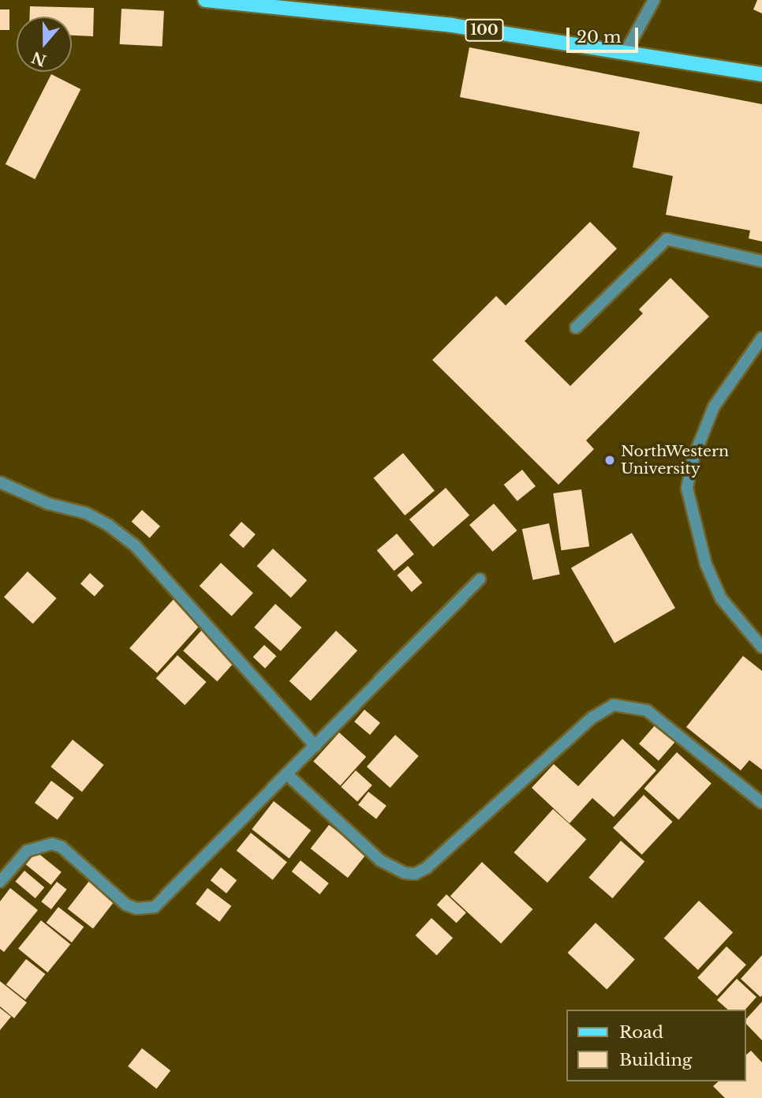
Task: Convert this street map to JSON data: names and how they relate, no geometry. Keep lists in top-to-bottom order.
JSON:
{
  "streets": {
    "main road": ["100"]
  },
  "places": ["NorthWestern University"],
  "legend": ["Road", "Building"],
  "scale_bar": "20 m",
  "north": "bottom"
}
